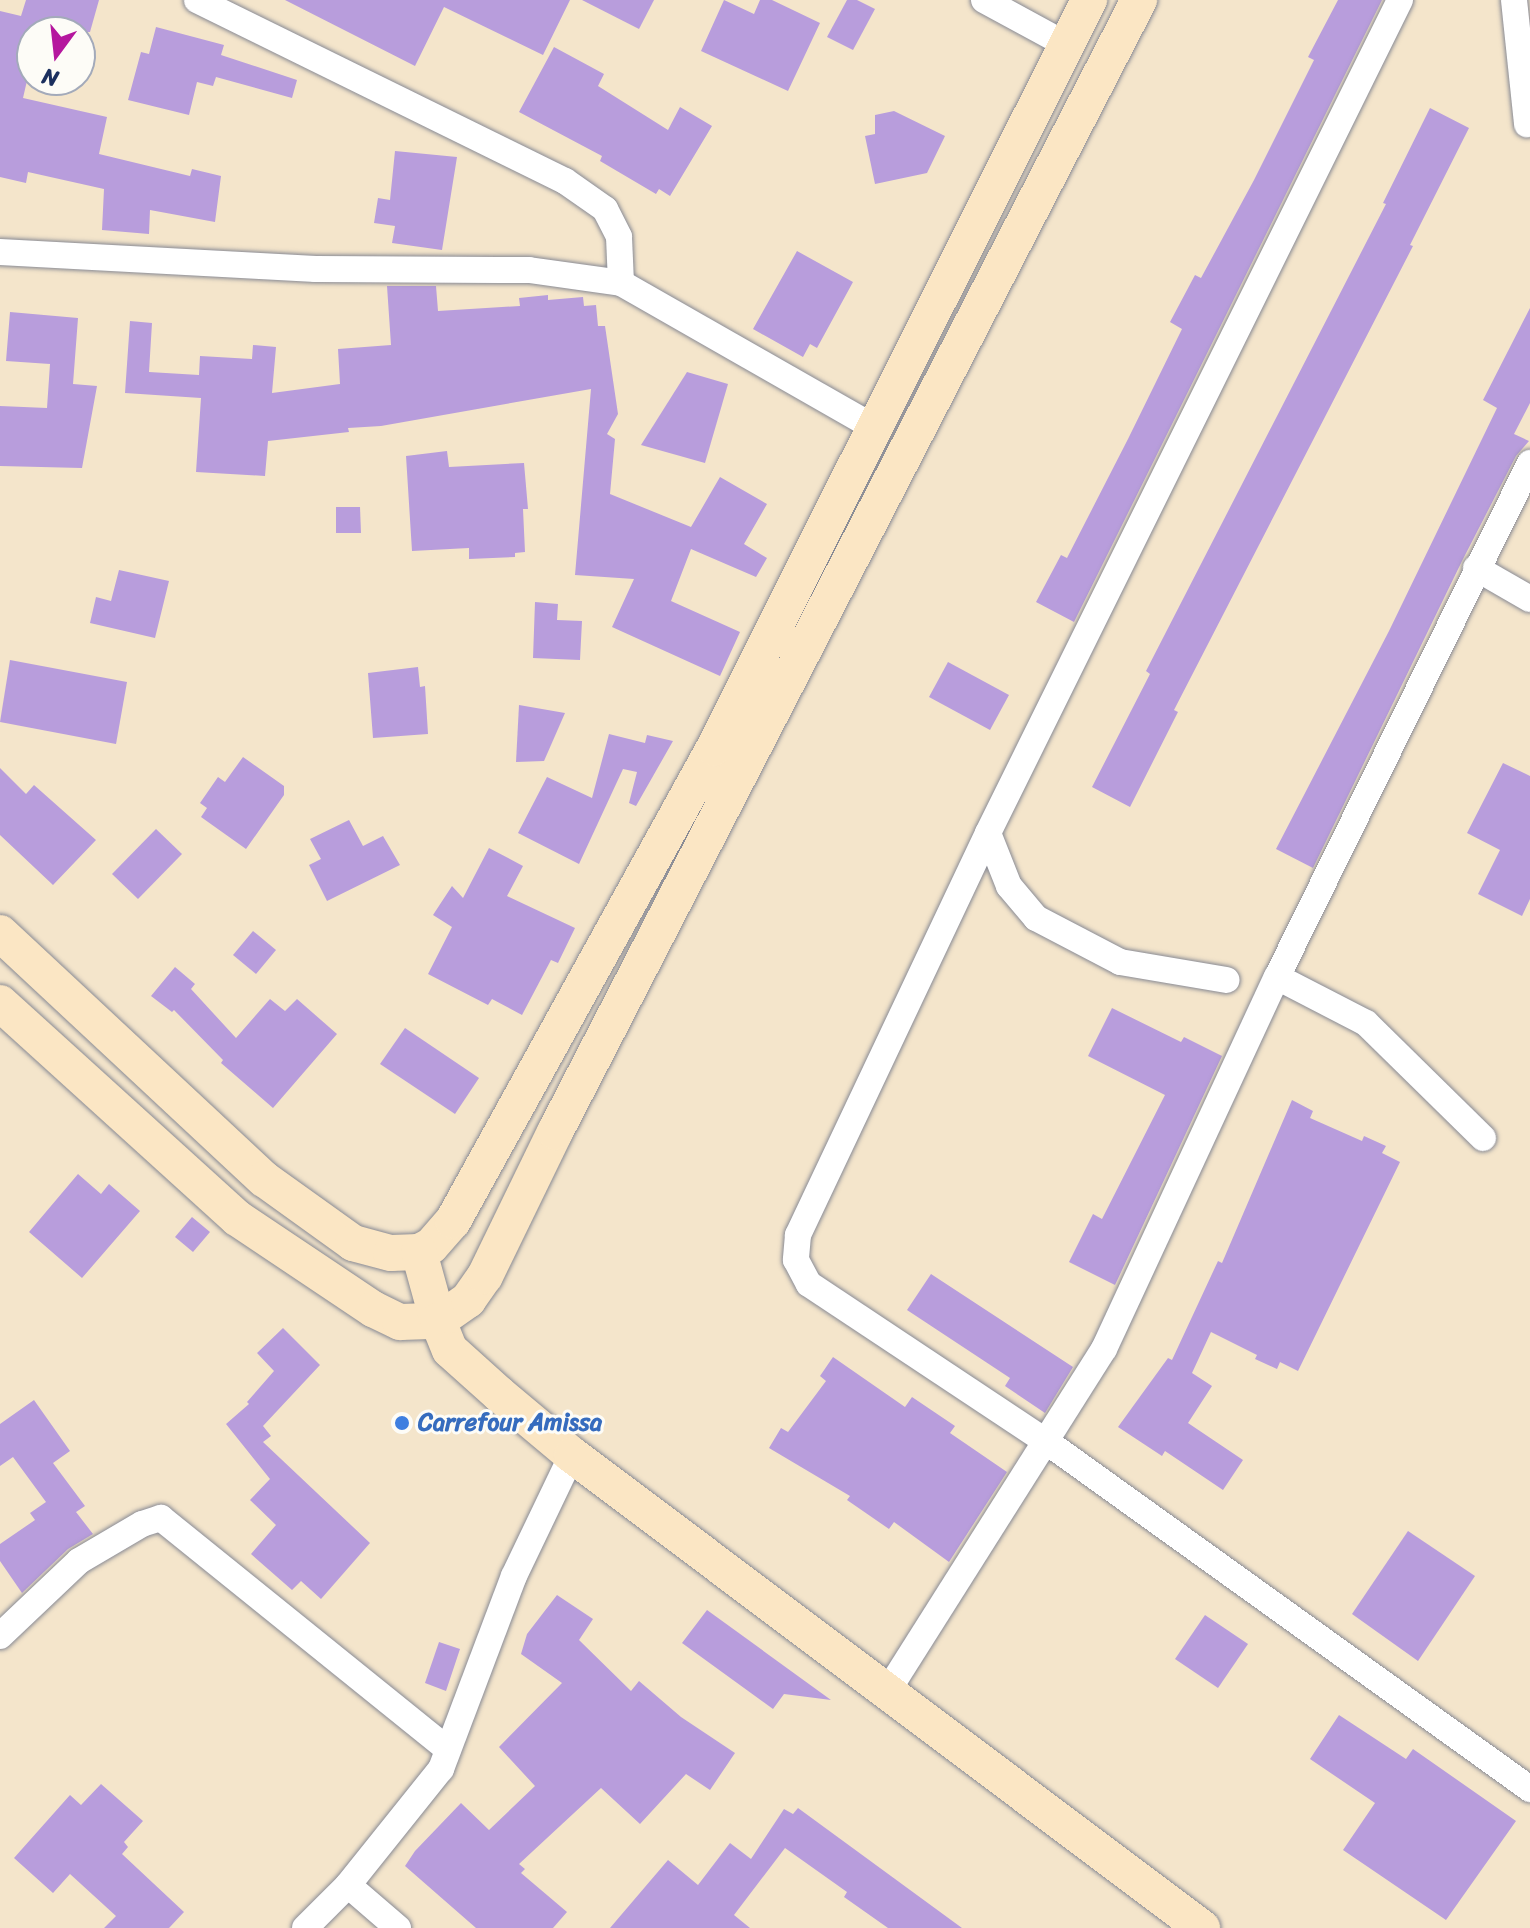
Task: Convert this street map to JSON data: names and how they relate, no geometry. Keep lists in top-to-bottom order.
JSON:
{
  "places": ["Carrefour Amissa"],
  "north": "bottom"
}
